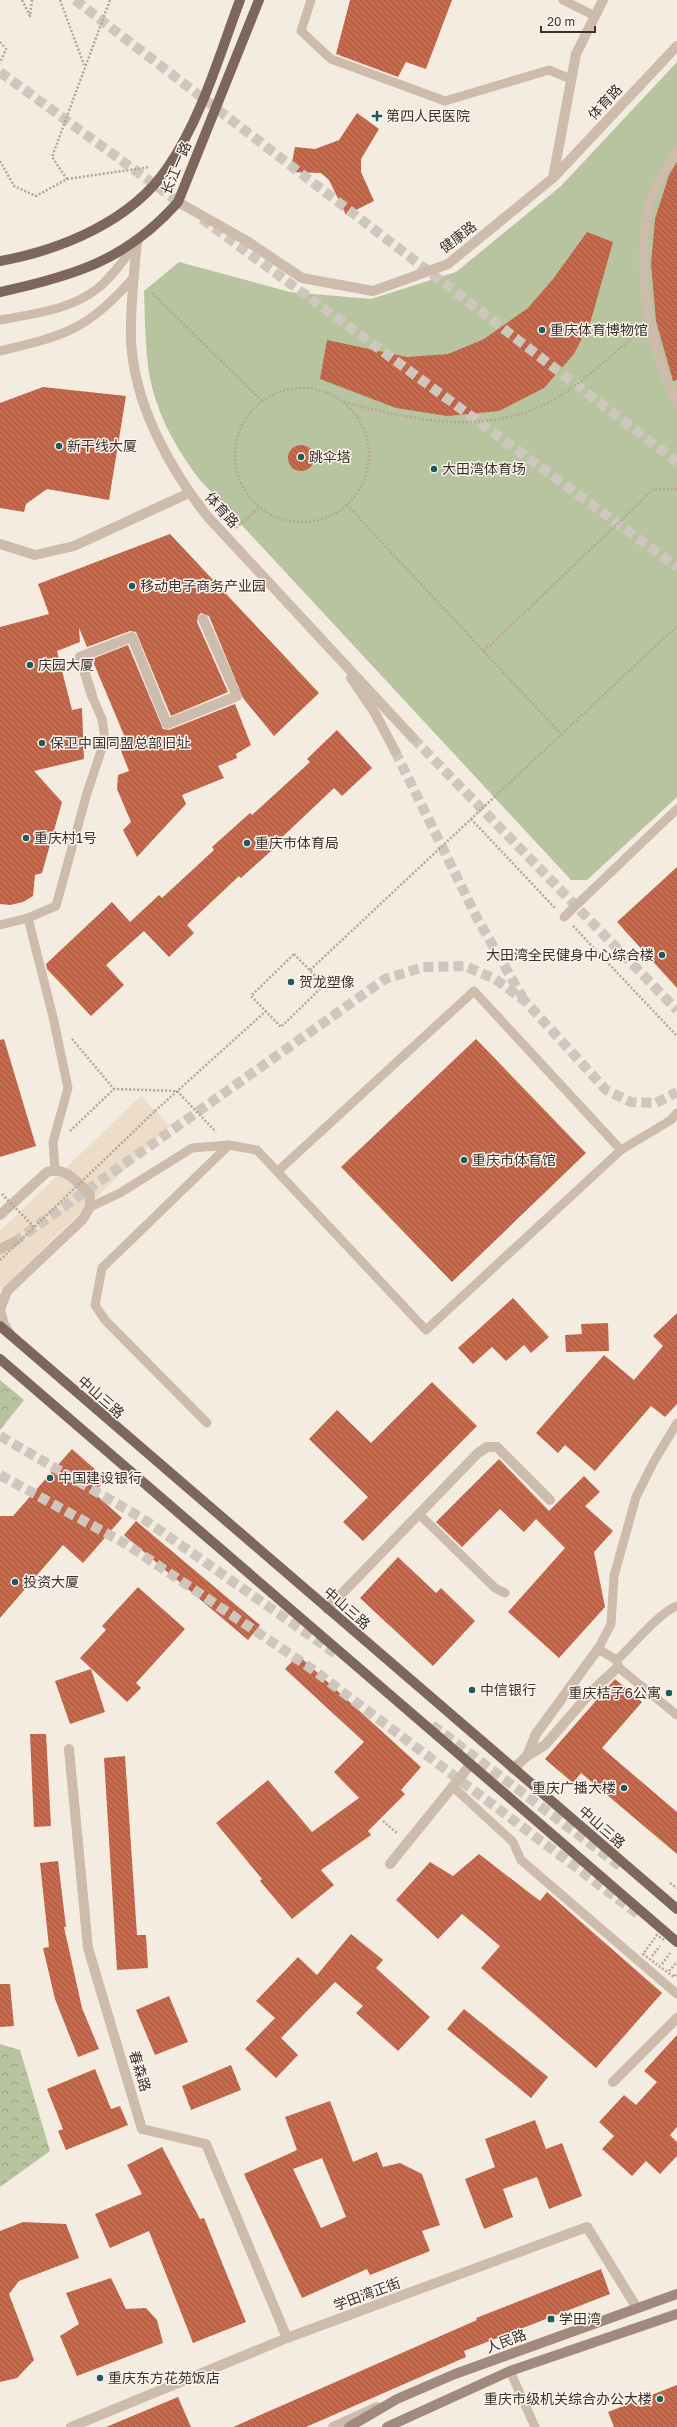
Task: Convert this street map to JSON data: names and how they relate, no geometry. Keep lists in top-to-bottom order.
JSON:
{
  "streets": {
    "main road": ["长江一路", "中山三路", "人民路"],
    "street": [
      "体育路",
      "健康路",
      "春森路",
      "学田湾正街"
    ]
  },
  "crossings": [
    ["体育路", "长江一路"],
    ["体育路", "健康路"],
    ["长江一路", "健康路"],
    ["春森路", "学田湾正街"],
    ["学田湾正街", "人民路"]
  ],
  "places": {
    "health": ["第四人民医院"],
    "other": [
      "重庆体育博物馆",
      "新干线大厦",
      "跳伞塔",
      "大田湾体育场",
      "移动电子商务产业园",
      "庆园大厦",
      "保卫中国同盟总部旧址",
      "重庆村1号",
      "重庆市体育局",
      "大田湾全民健身中心综合楼",
      "贺龙塑像",
      "重庆市体育馆",
      "中国建设银行",
      "投资大厦",
      "中信银行",
      "重庆桔子6公寓",
      "重庆广播大楼",
      "重庆东方花苑饭店",
      "重庆市级机关综合办公大楼"
    ],
    "transit": ["学田湾"]
  },
  "scale_bar": "20 m"
}
